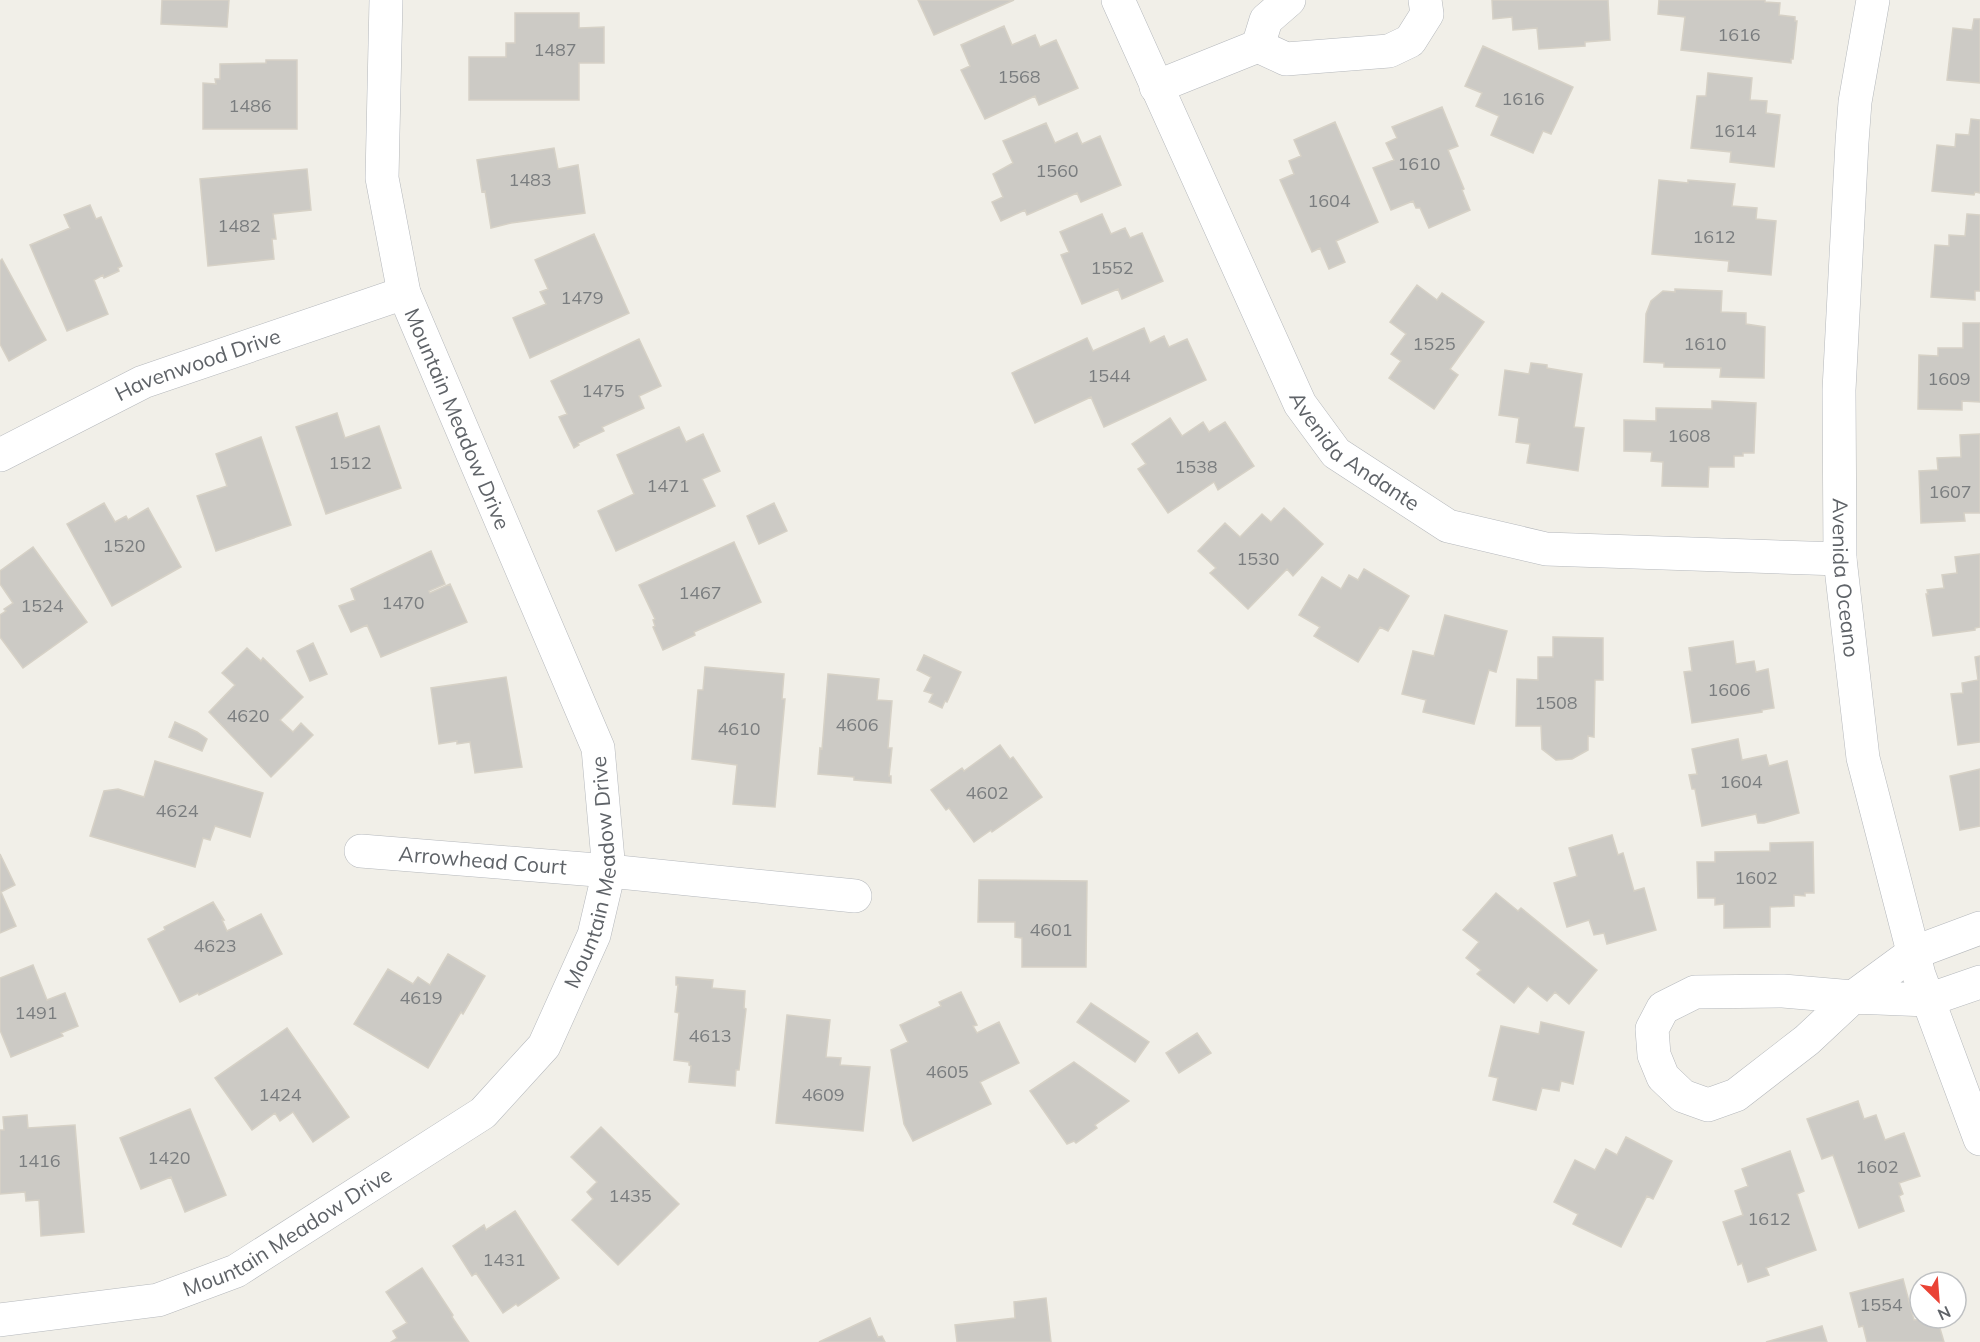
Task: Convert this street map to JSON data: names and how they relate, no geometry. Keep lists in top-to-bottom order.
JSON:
{
  "streets": {
    "street": [
      "Havenwood Drive",
      "Mountain Meadow Drive",
      "Avenida Andante",
      "Avenida Oceano",
      "Arrowhead Court"
    ]
  },
  "crossings": [
    ["Havenwood Drive", "Mountain Meadow Drive"],
    ["Mountain Meadow Drive", "Arrowhead Court"],
    ["Avenida Andante", "Avenida Oceano"]
  ],
  "house_numbers": [
    "1616",
    "1487",
    "1568",
    "1616",
    "1486",
    "1614",
    "1610",
    "1560",
    "1483",
    "1604",
    "1482",
    "1612",
    "1552",
    "1479",
    "1525",
    "1610",
    "1544",
    "1609",
    "1475",
    "1608",
    "1512",
    "1538",
    "1471",
    "1607",
    "1520",
    "1530",
    "1467",
    "1470",
    "1524",
    "1606",
    "1508",
    "4620",
    "4606",
    "4610",
    "1604",
    "4602",
    "4624",
    "1602",
    "4601",
    "4623",
    "4619",
    "1491",
    "4613",
    "4605",
    "1424",
    "4609",
    "1420",
    "1416",
    "1602",
    "1435",
    "1612",
    "1431",
    "1554"
  ],
  "north": "bottom right"
}
